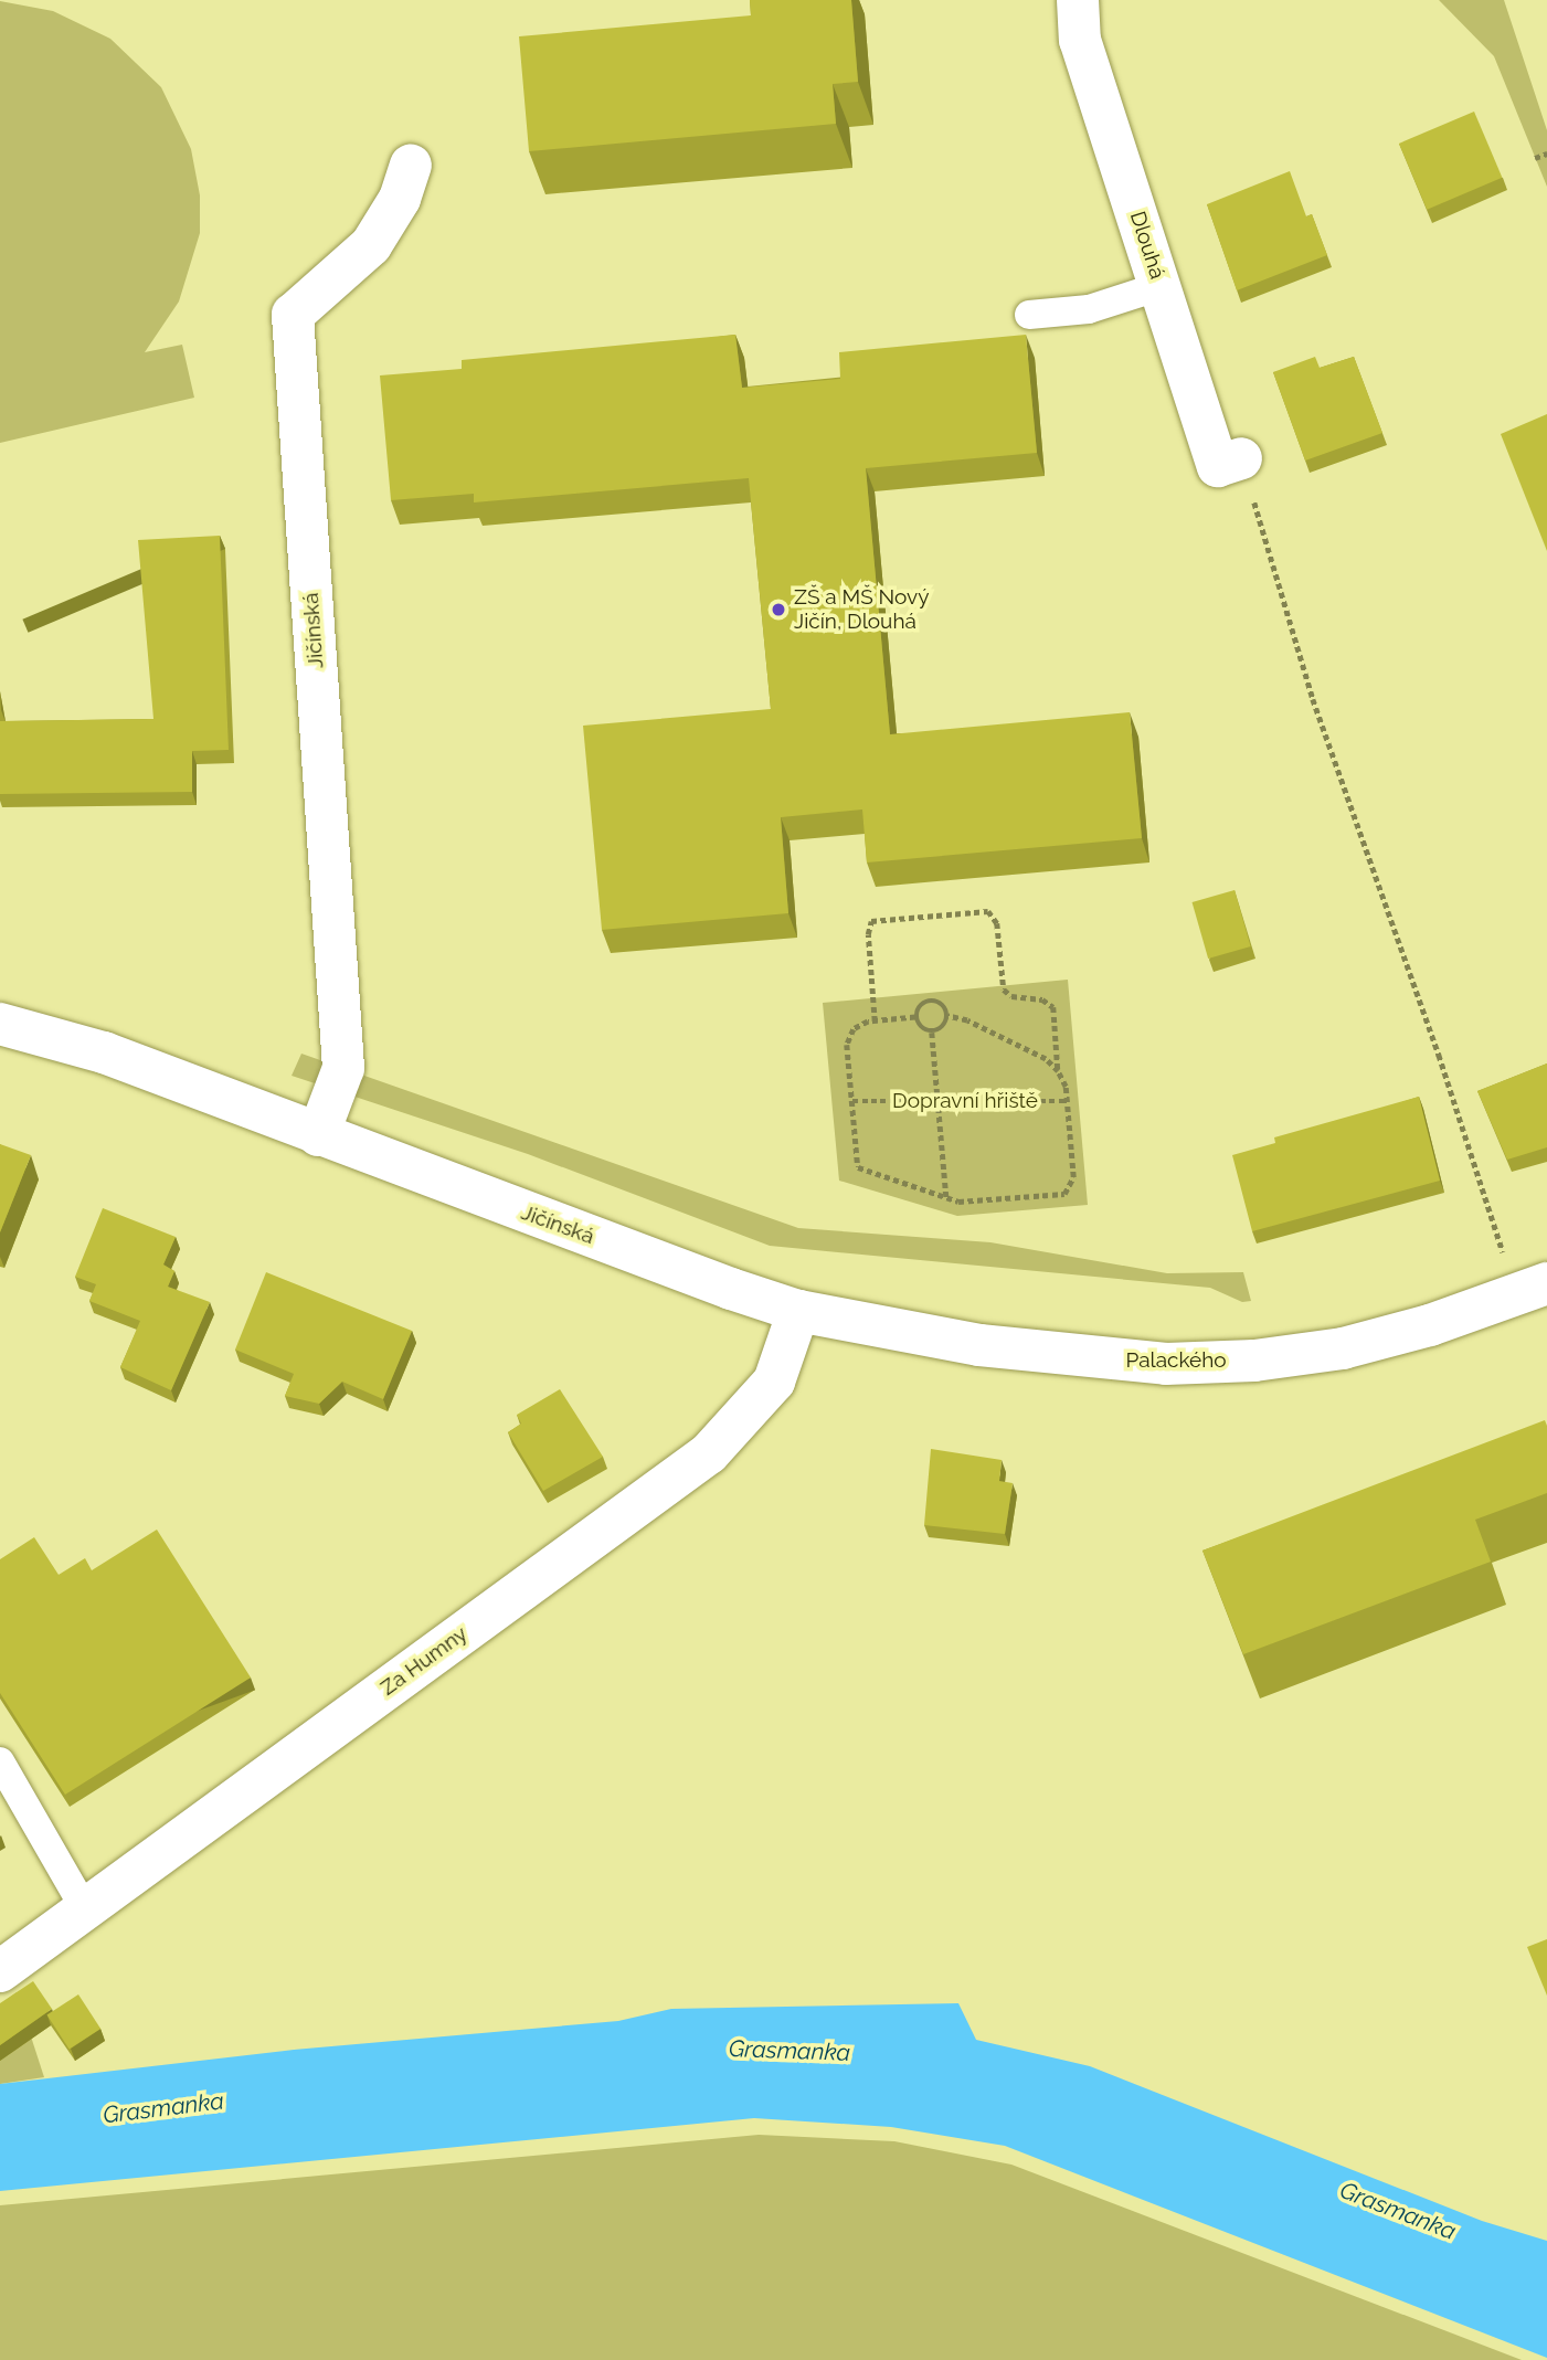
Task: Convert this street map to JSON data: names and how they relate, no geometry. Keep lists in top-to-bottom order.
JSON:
{
  "streets": {
    "street": [
      "Dlouhá",
      "Jičínská",
      "Palackého",
      "Za Humny"
    ]
  },
  "crossings": [
    ["Jičínská", "Palackého"],
    ["Jičínská", "Za Humny"],
    ["Palackého", "Za Humny"]
  ],
  "water": ["Grasmanka"],
  "parks": ["Dopravní hřiště"],
  "places": ["ZŠ a MŠ Nový Jičín, Dlouhá"]
}
